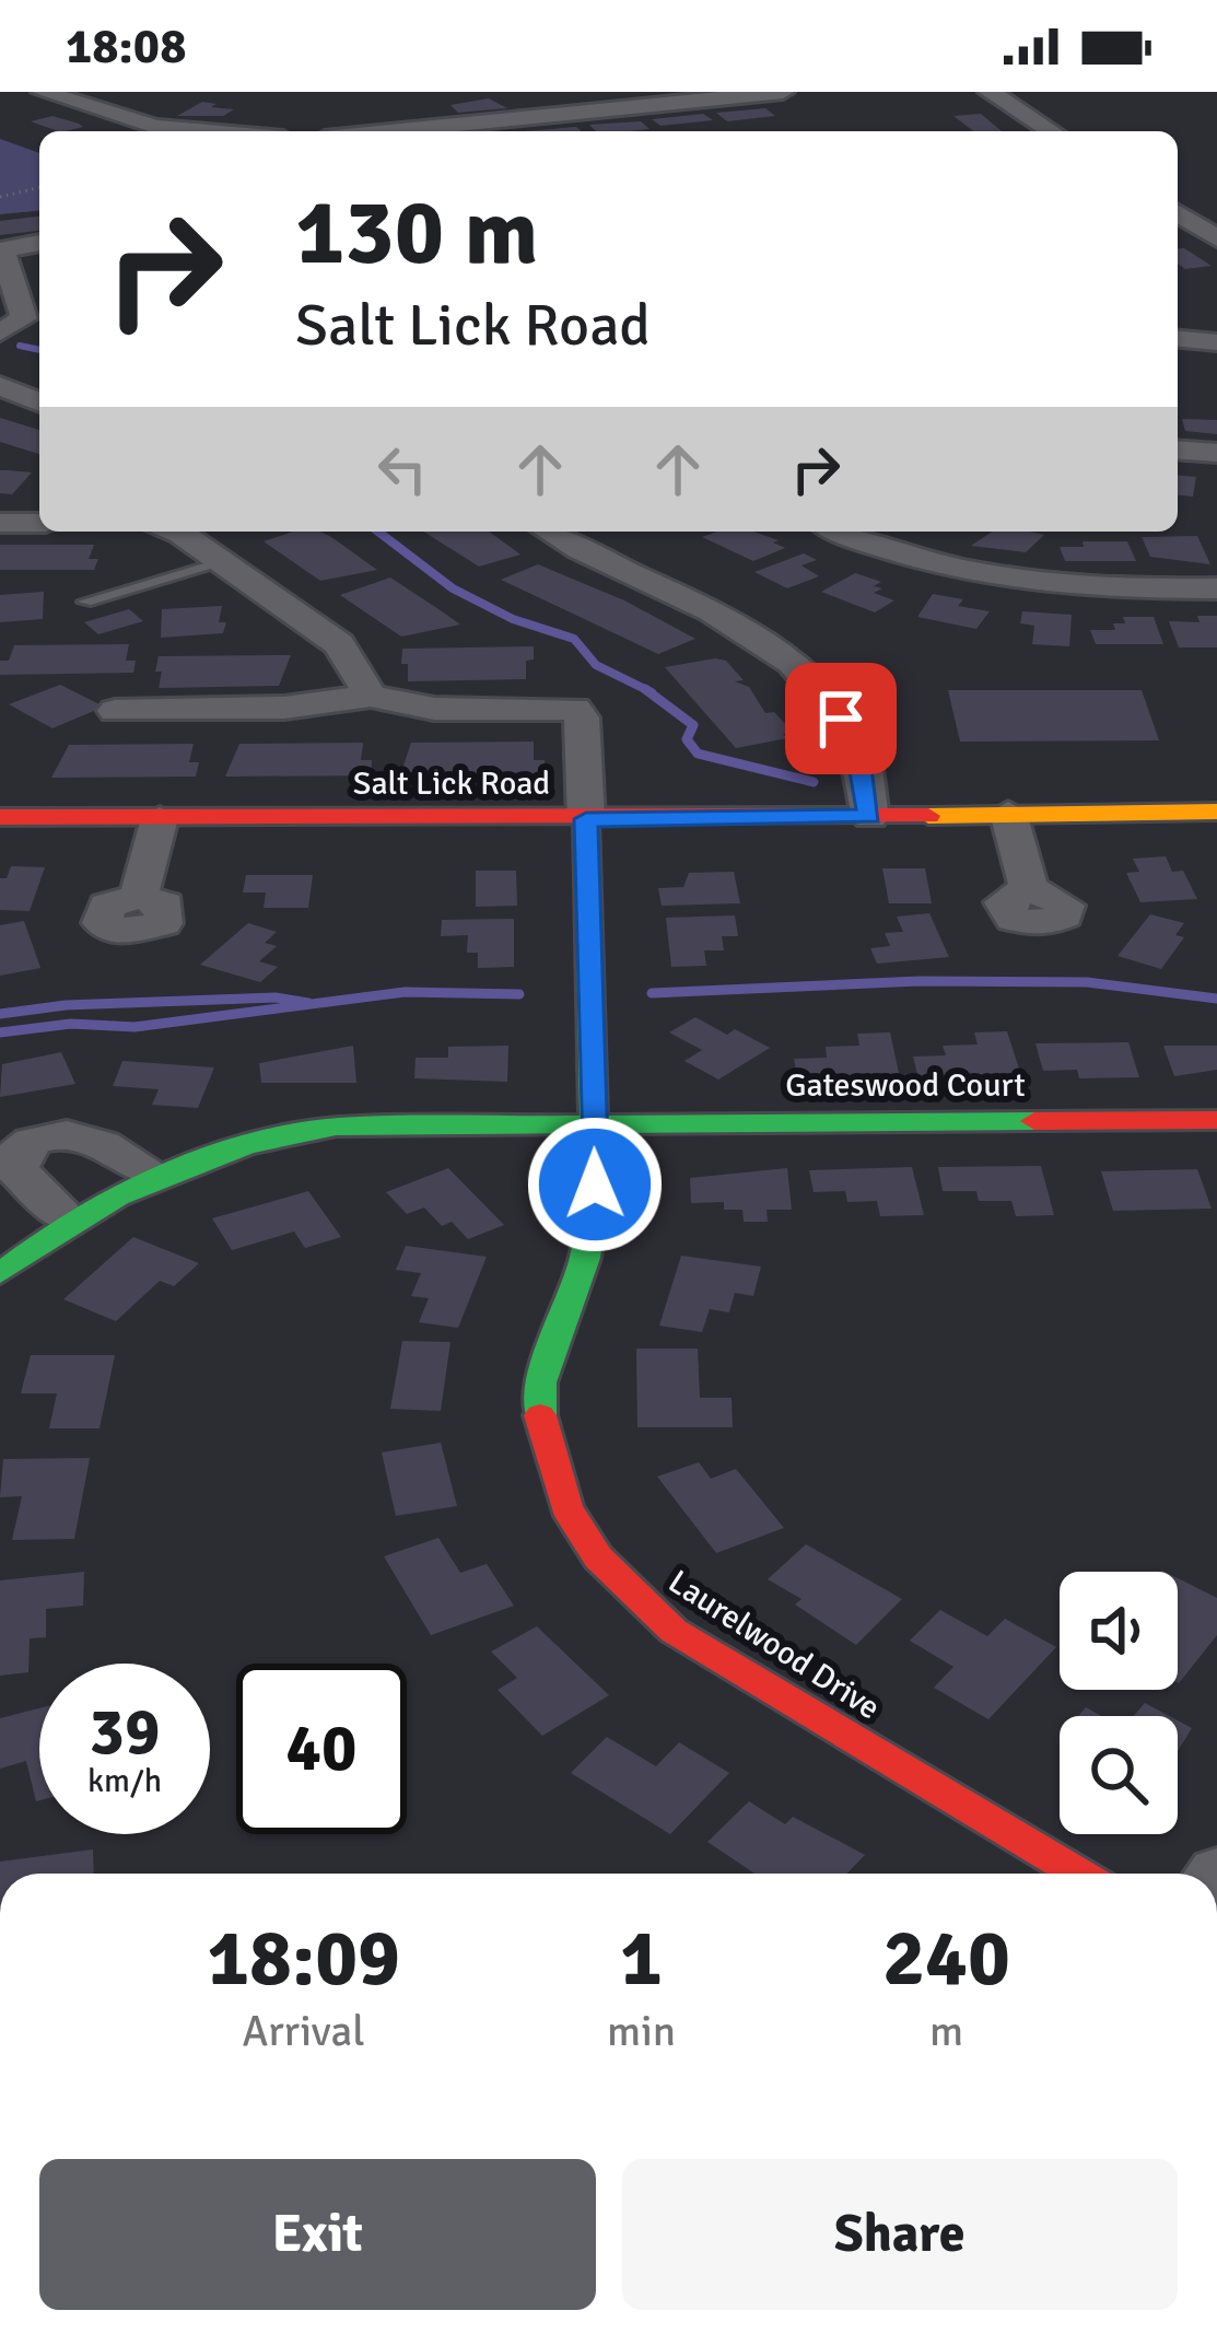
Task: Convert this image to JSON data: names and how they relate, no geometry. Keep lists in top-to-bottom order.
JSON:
{
  "streets": {
    "street": ["Salt Lick Road", "Gateswood Court", "Laurelwood Drive"]
  },
  "crossings": [
    ["Salt Lick Road", "Laurelwood Drive"],
    ["Gateswood Court", "Laurelwood Drive"]
  ],
  "page": {
    "status": "18:08",
    "turn": ["130 m", "Salt Lick Road"],
    "speed": "39 km/h",
    "limit": "40",
    "eta": [
      "18:09",
      "Arrival",
      "1",
      "min",
      "240",
      "m"
    ],
    "buttons": ["Exit", "Share"]
  }
}
